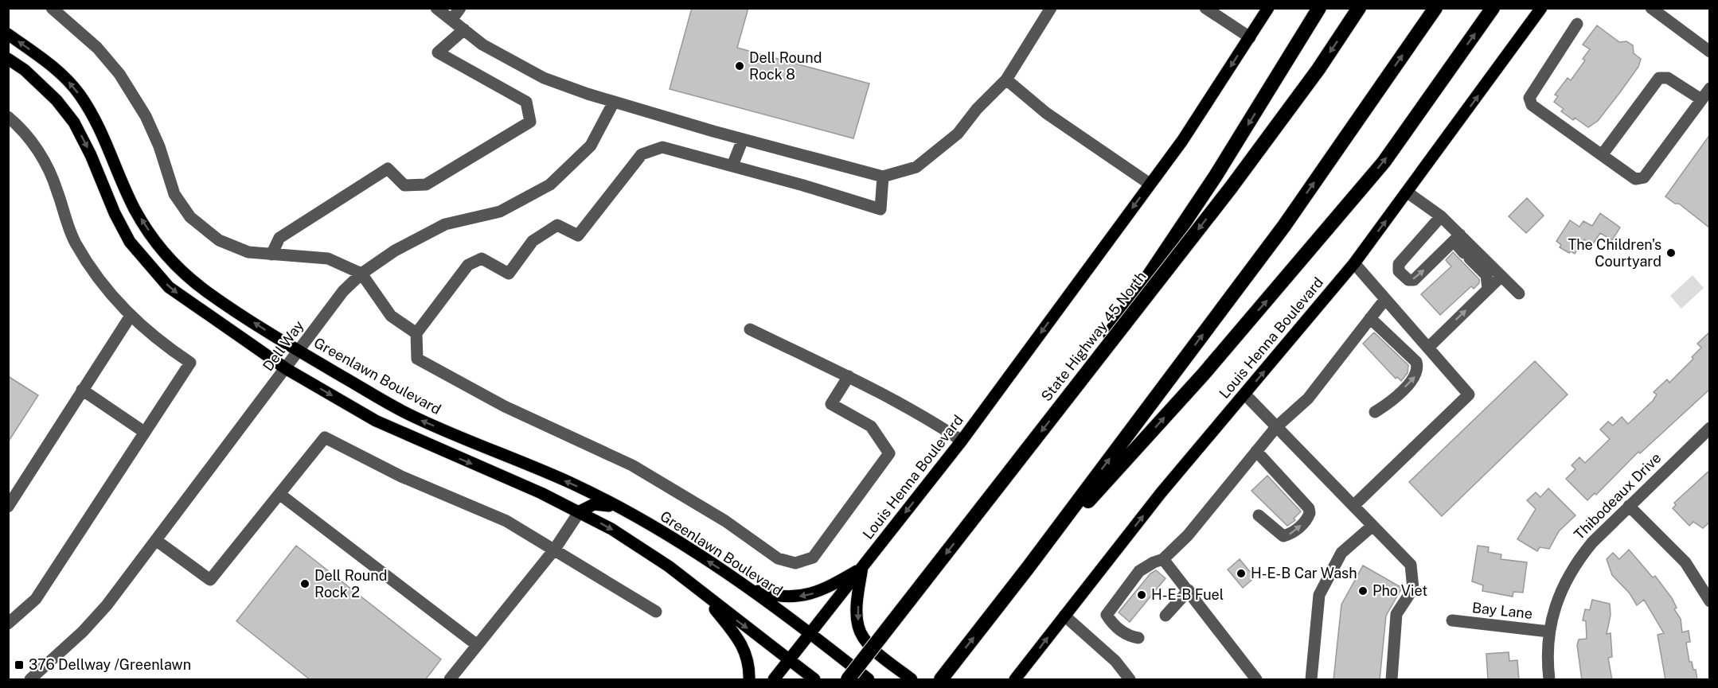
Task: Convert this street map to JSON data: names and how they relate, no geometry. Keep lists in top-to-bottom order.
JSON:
{
  "streets": {
    "highway": ["State Highway 45 North"],
    "main road": ["Louis Henna Boulevard", "Greenlawn Boulevard"],
    "street": ["Dell Way", "Thibodeaux Drive", "Bay Lane"]
  },
  "crossings": [
    ["Louis Henna Boulevard", "Greenlawn Boulevard"],
    ["Dell Way", "Greenlawn Boulevard"],
    ["Thibodeaux Drive", "Bay Lane"]
  ],
  "places": {
    "other": [
      "Dell Round Rock 8",
      "The Children's Courtyard",
      "H-E-B Car Wash",
      "Dell Round Rock 2",
      "Pho Viet",
      "H-E-B Fuel"
    ],
    "transit": ["376 Dellway /Greenlawn"]
  }
}
